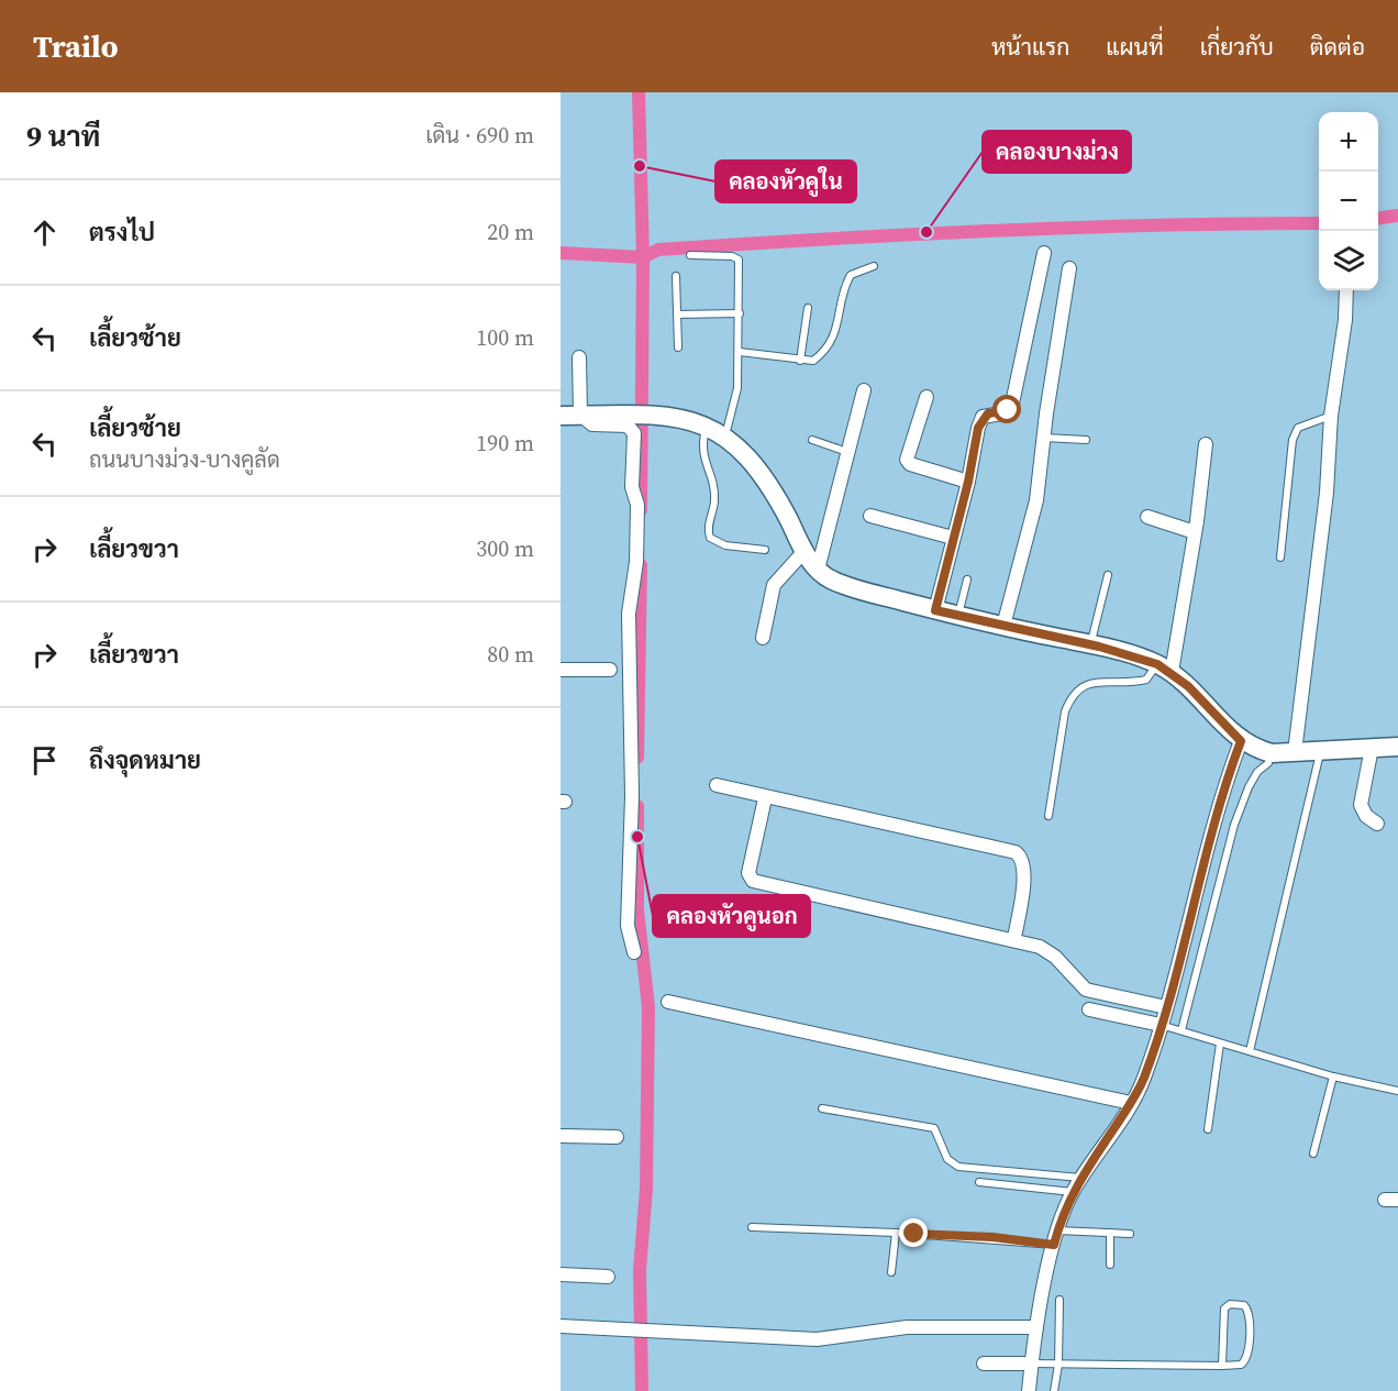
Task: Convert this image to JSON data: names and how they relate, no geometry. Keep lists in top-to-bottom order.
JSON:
{
  "places": ["คลองหัวคูใน", "คลองบางม่วง", "คลองหัวคูนอก"],
  "page": {
    "header": "Trailo",
    "nav": [
      "หน้าแรก",
      "แผนที่",
      "เกี่ยวกับ",
      "ติดต่อ"
    ],
    "heading": ["9 นาที", "เดิน · 690 m"],
    "map_buttons": ["+", "−"],
    "list": [
      ["ตรงไป", "20 m"],
      ["เลี้ยวซ้าย", "100 m"],
      ["เลี้ยวซ้าย", "ถนนบางม่วง-บางคูลัด", "190 m"],
      ["เลี้ยวขวา", "300 m"],
      ["เลี้ยวขวา", "80 m"],
      "ถึงจุดหมาย"
    ]
  }
}
